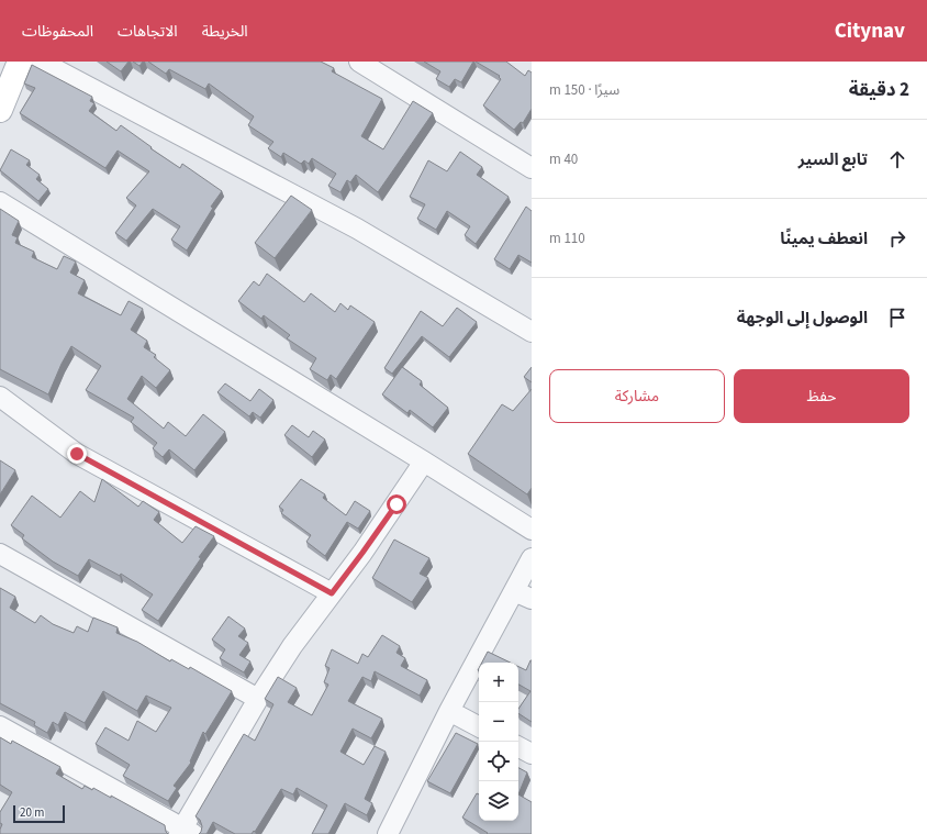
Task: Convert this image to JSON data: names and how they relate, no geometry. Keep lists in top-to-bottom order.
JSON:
{
  "scale_bar": "20 m",
  "page": {
    "header": "Citynav",
    "nav": ["الخريطة", "الاتجاهات", "المحفوظات"],
    "heading": ["2 دقيقة", "سيرًا · 150 m"],
    "list": [
      ["تابع السير", "40 m"],
      ["انعطف يمينًا", "110 m"],
      "الوصول إلى الوجهة"
    ],
    "buttons": ["حفظ", "مشاركة"],
    "map_buttons": ["+", "−"],
    "scale": "20 m"
  }
}
